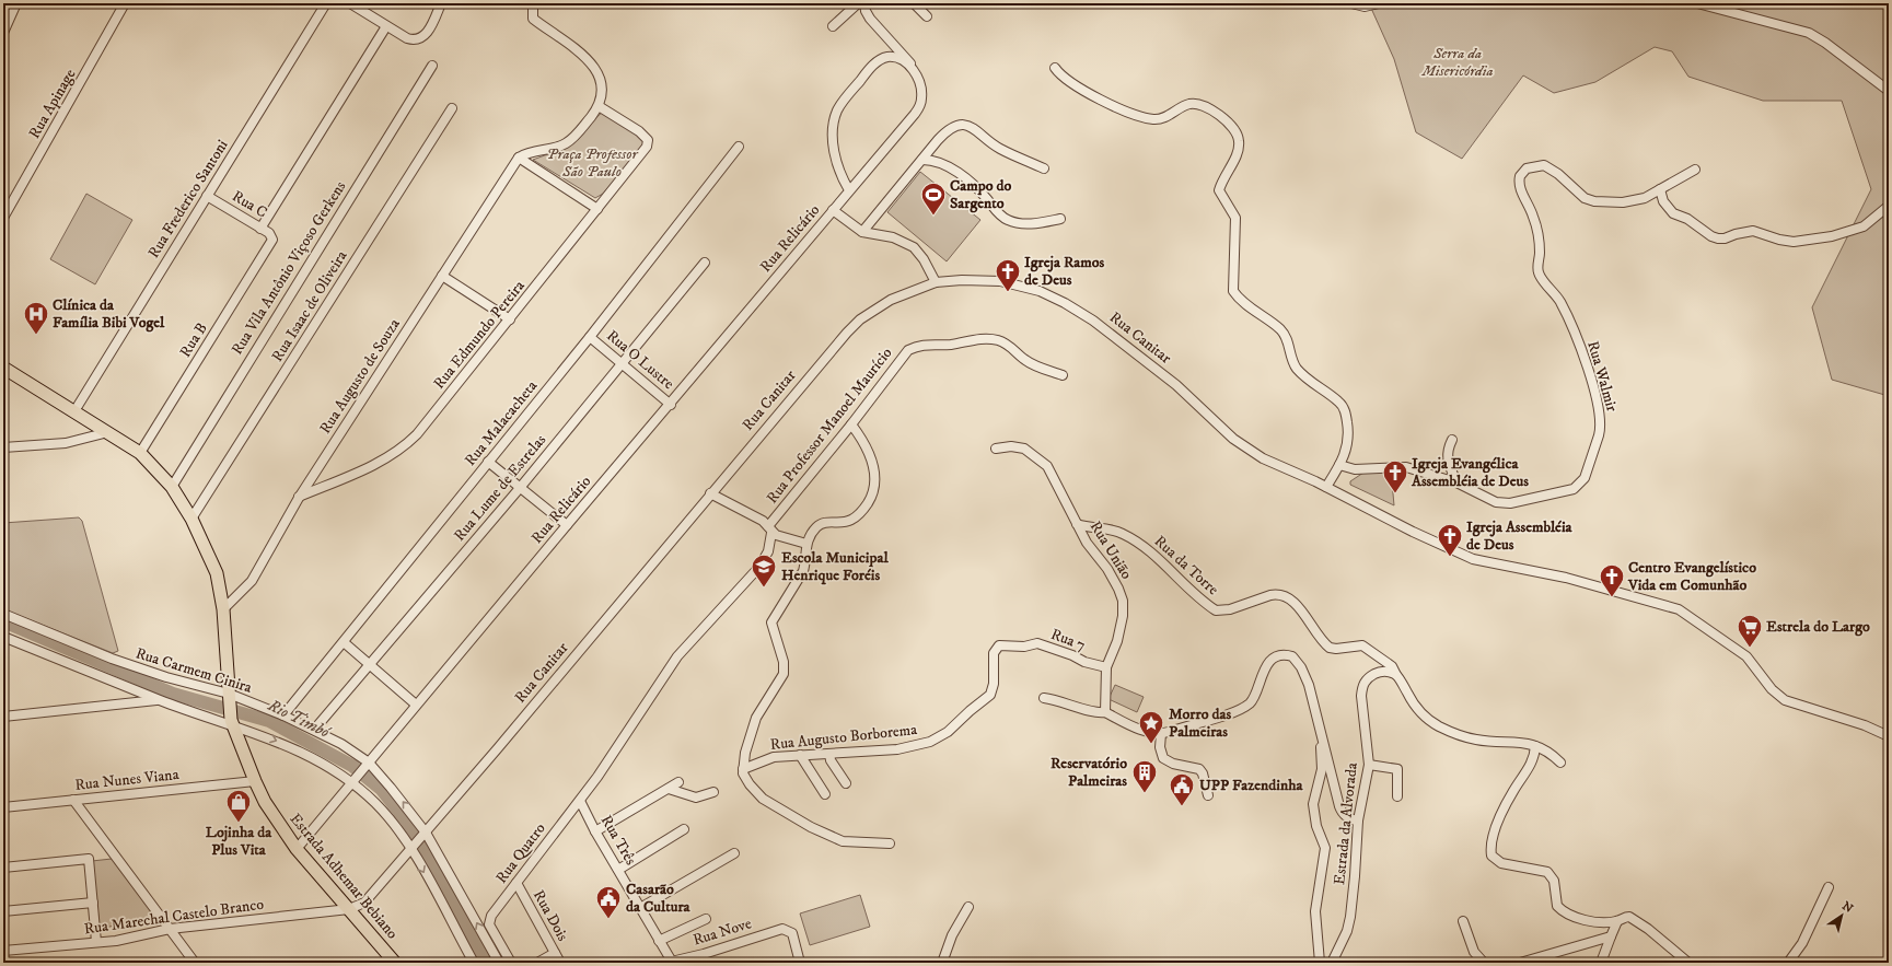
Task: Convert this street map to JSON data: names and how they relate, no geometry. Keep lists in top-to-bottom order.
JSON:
{
  "streets": {
    "main road": ["Estrada Adhemar Bebiano"],
    "street": [
      "Rua Apinage",
      "Rua Frederico Santoni",
      "Rua C",
      "Rua Relicário",
      "Rua Vila Antônio Viçoso Gerkens",
      "Rua Isaac de Oliveira",
      "Rua Edmundo Pereira",
      "Rua Canitar",
      "Rua B",
      "Rua O Lustre",
      "Rua Augusto de Souza",
      "Rua Walmir",
      "Rua Malacacheta",
      "Rua Professor Manoel Maurício",
      "Rua Lume de Estrelas",
      "Rua União",
      "Rua da Torre",
      "Rua 7",
      "Rua Carmem Cinira",
      "Rua Augusto Borborema",
      "Rua Nunes Viana",
      "Estrada da Alvorada",
      "Rua Três",
      "Rua Quatro",
      "Rua Dois",
      "Rua Marechal Castelo Branco",
      "Rua Nove"
    ]
  },
  "crossings": [
    ["Rua Frederico Santoni", "Rua C"],
    ["Rua Frederico Santoni", "Estrada Adhemar Bebiano"],
    ["Rua C", "Rua B"],
    ["Rua Relicário", "Rua O Lustre"],
    ["Rua Relicário", "Rua Carmem Cinira"],
    ["Rua Relicário", "Estrada Adhemar Bebiano"],
    ["Rua Vila Antônio Viçoso Gerkens", "Estrada Adhemar Bebiano"],
    ["Rua Isaac de Oliveira", "Estrada Adhemar Bebiano"],
    ["Rua Edmundo Pereira", "Rua Augusto de Souza"],
    ["Rua Canitar", "Rua Carmem Cinira"],
    ["Rua Canitar", "Estrada Adhemar Bebiano"],
    ["Rua Canitar", "Rua Marechal Castelo Branco"],
    ["Rua B", "Estrada Adhemar Bebiano"],
    ["Rua O Lustre", "Rua Malacacheta"],
    ["Rua O Lustre", "Rua Lume de Estrelas"],
    ["Rua Augusto de Souza", "Estrada Adhemar Bebiano"],
    ["Rua Malacacheta", "Rua Carmem Cinira"],
    ["Rua Professor Manoel Maurício", "Rua Três"],
    ["Rua Professor Manoel Maurício", "Rua Quatro"],
    ["Rua Lume de Estrelas", "Rua Carmem Cinira"],
    ["Rua União", "Rua da Torre"],
    ["Rua União", "Rua 7"],
    ["Rua da Torre", "Estrada da Alvorada"],
    ["Rua 7", "Rua Augusto Borborema"],
    ["Rua Carmem Cinira", "Estrada Adhemar Bebiano"],
    ["Rua Nunes Viana", "Estrada Adhemar Bebiano"],
    ["Rua Três", "Rua Quatro"],
    ["Rua Três", "Rua Nove"],
    ["Rua Quatro", "Rua Dois"],
    ["Estrada Adhemar Bebiano", "Rua Marechal Castelo Branco"]
  ],
  "water": ["Rio Timbó"],
  "parks": ["Serra da Misericórdia", "Praça Professor São Paulo"],
  "places": {
    "sports": ["Campo do Sargento"],
    "church": [
      "Igreja Ramos de Deus",
      "Igreja Evangélica Assembléia de Deus",
      "Igreja Assembléia de Deus",
      "Centro Evangelístico Vida em Comunhão"
    ],
    "hospital": ["Clínica da Família Bibi Vogel"],
    "school or university": ["Escola Municipal Henrique Foréis"],
    "supermarket": ["Estrela do Largo"],
    "place": ["Morro das Palmeiras"],
    "building": ["Reservatório Palmeiras"],
    "public building": ["UPP Fazendinha", "Casarão da Cultura"],
    "shop": ["Lojinha da Plus Vita"]
  },
  "north": "top right"
}
